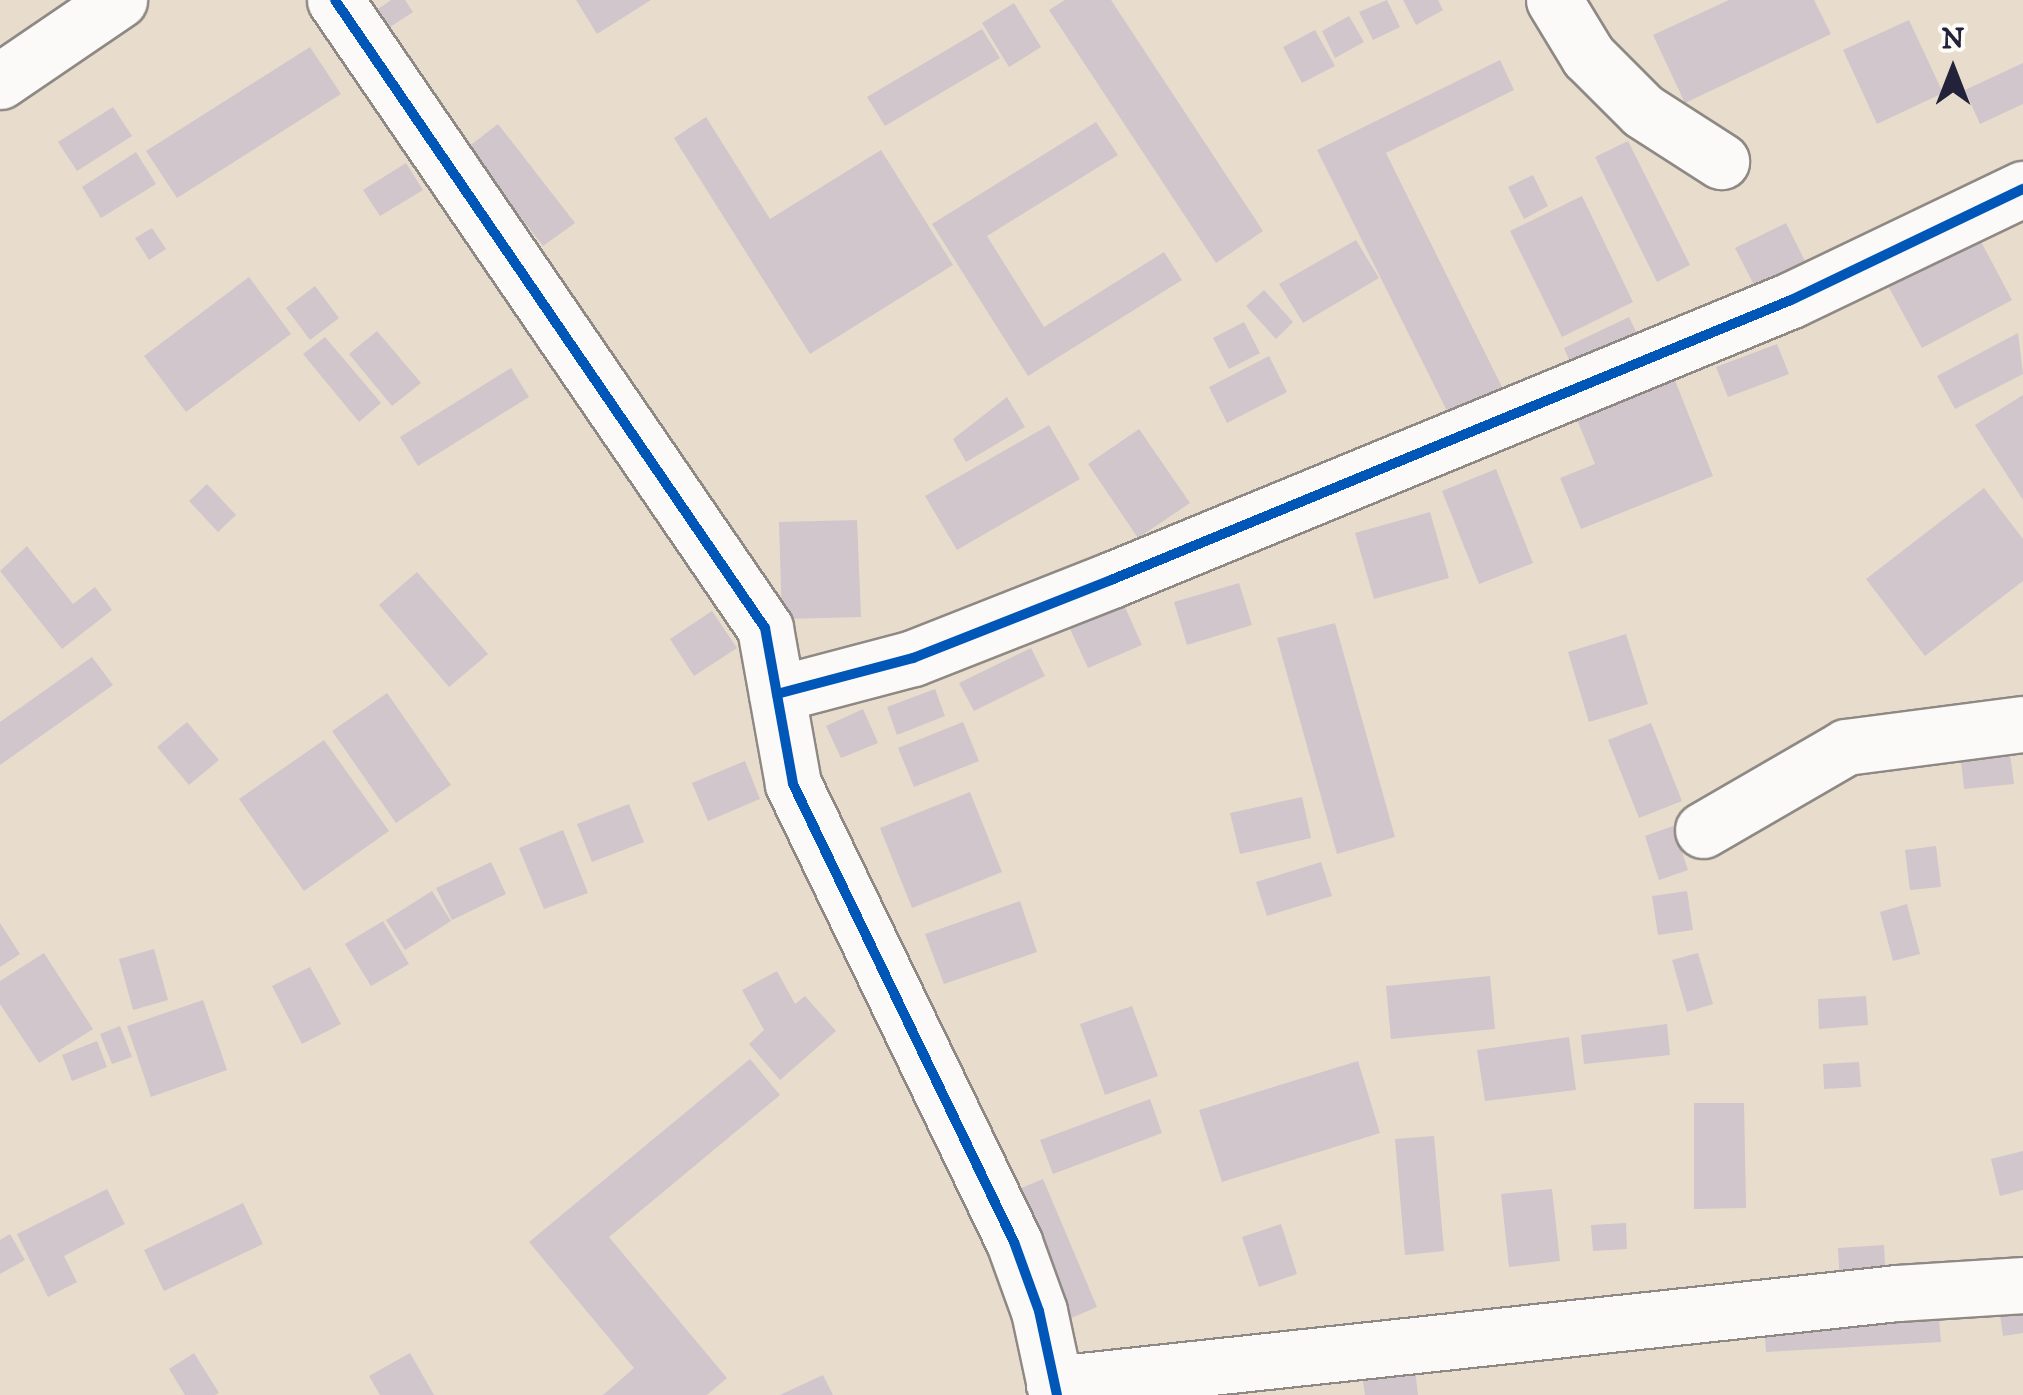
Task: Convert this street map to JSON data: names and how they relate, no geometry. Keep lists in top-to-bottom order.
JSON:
{
  "north": "top"
}
